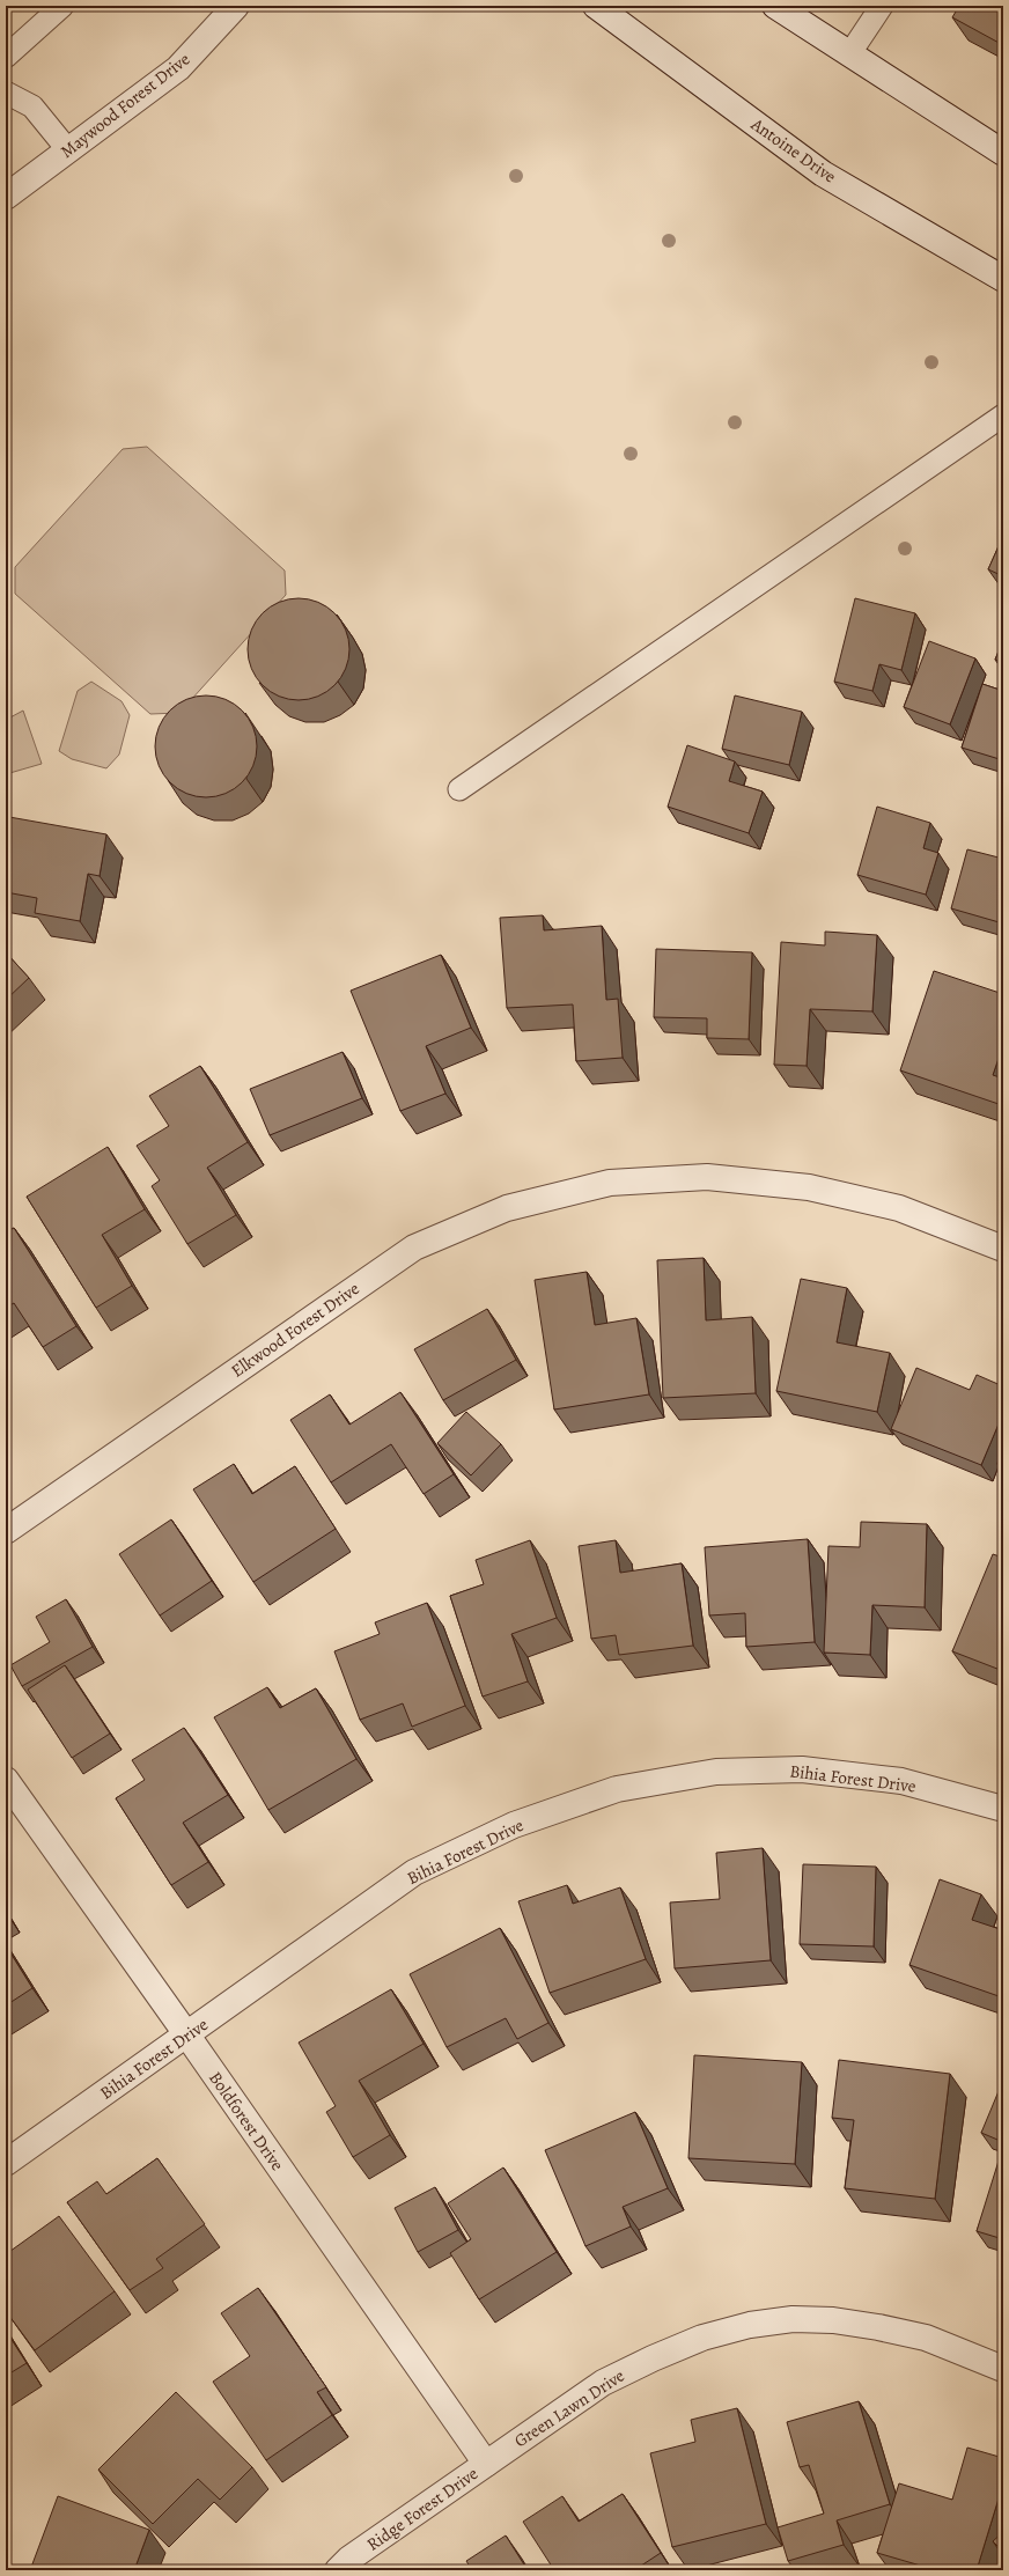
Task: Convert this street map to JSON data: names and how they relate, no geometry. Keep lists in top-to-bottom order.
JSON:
{
  "streets": {
    "street": [
      "Maywood Forest Drive",
      "Antoine Drive",
      "Elkwood Forest Drive",
      "Bihia Forest Drive",
      "Boldforest Drive",
      "Green Lawn Drive",
      "Ridge Forest Drive"
    ]
  },
  "crossings": [
    ["Bihia Forest Drive", "Boldforest Drive"],
    ["Boldforest Drive", "Green Lawn Drive"],
    ["Boldforest Drive", "Ridge Forest Drive"],
    ["Green Lawn Drive", "Ridge Forest Drive"]
  ]
}
